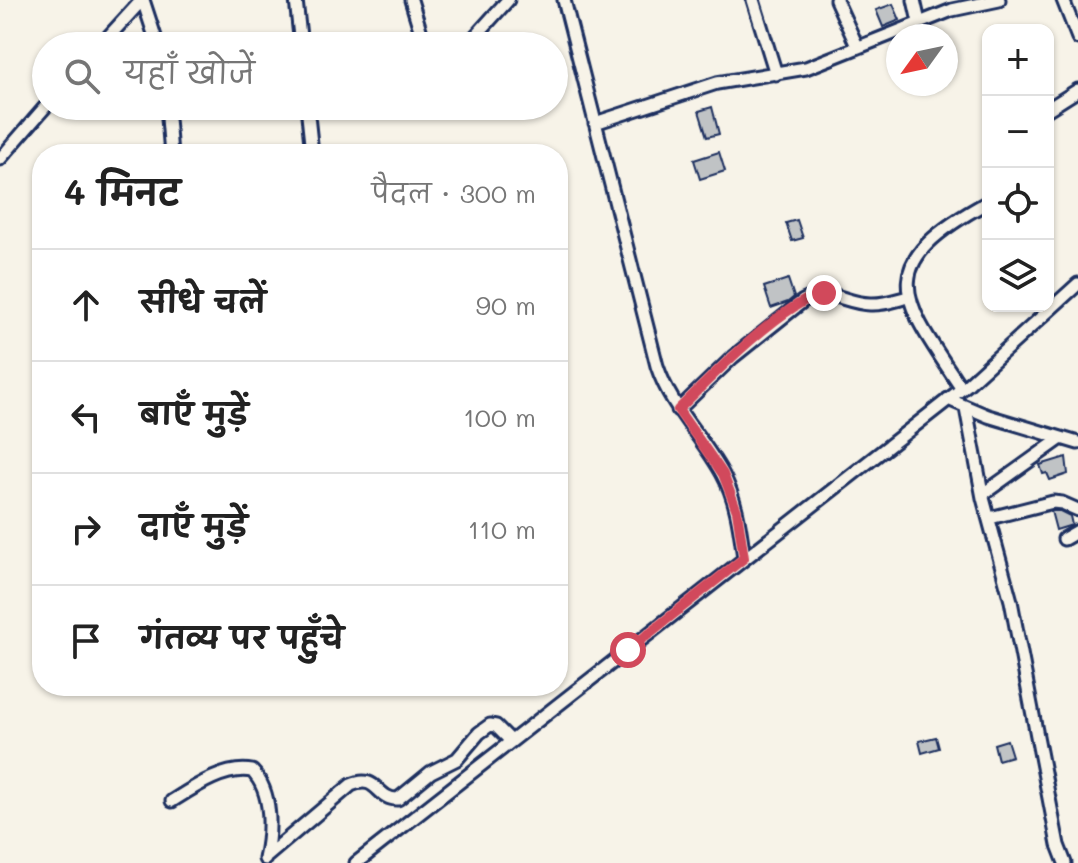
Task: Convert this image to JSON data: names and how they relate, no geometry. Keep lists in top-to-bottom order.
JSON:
{
  "north": "bottom left",
  "page": {
    "map_buttons": ["+", "−"],
    "search": "यहाँ खोजें",
    "heading": ["4 मिनट", "पैदल · 300 m"],
    "list": [
      ["सीधे चलें", "90 m"],
      ["बाएँ मुड़ें", "100 m"],
      ["दाएँ मुड़ें", "110 m"],
      "गंतव्य पर पहुँचे"
    ]
  }
}
